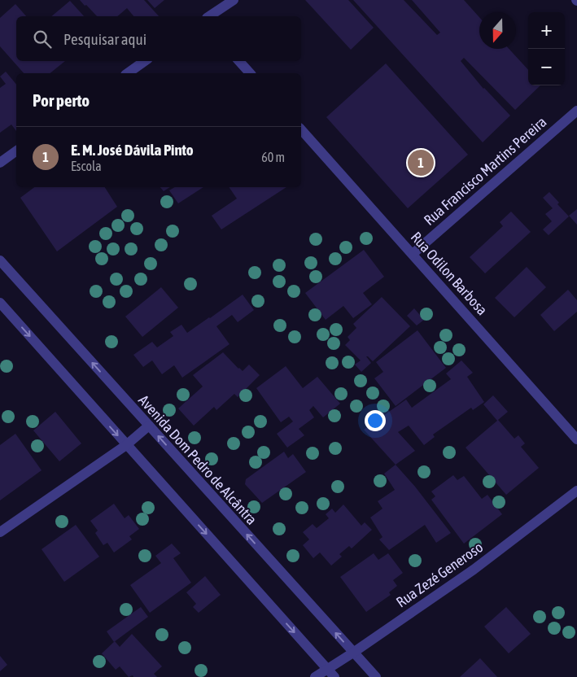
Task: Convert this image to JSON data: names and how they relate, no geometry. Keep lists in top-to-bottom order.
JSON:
{
  "streets": {
    "street": [
      "Rua Francisco Martins Pereira",
      "Rua Odilon Barbosa",
      "Avenida Dom Pedro de Alcântra",
      "Rua Zezé Generoso"
    ]
  },
  "crossings": [
    ["Rua Francisco Martins Pereira", "Rua Odilon Barbosa"],
    ["Avenida Dom Pedro de Alcântra", "Rua Zezé Generoso"]
  ],
  "north": "bottom",
  "page": {
    "map_buttons": ["+", "−"],
    "search": "Pesquisar aqui",
    "heading": "Por perto",
    "list": [
      {
        "mark": "1",
        "name": "E. M. José Dávila Pinto",
        "note": "Escola",
        "value": "60 m"
      }
    ],
    "pins": "1"
  }
}
